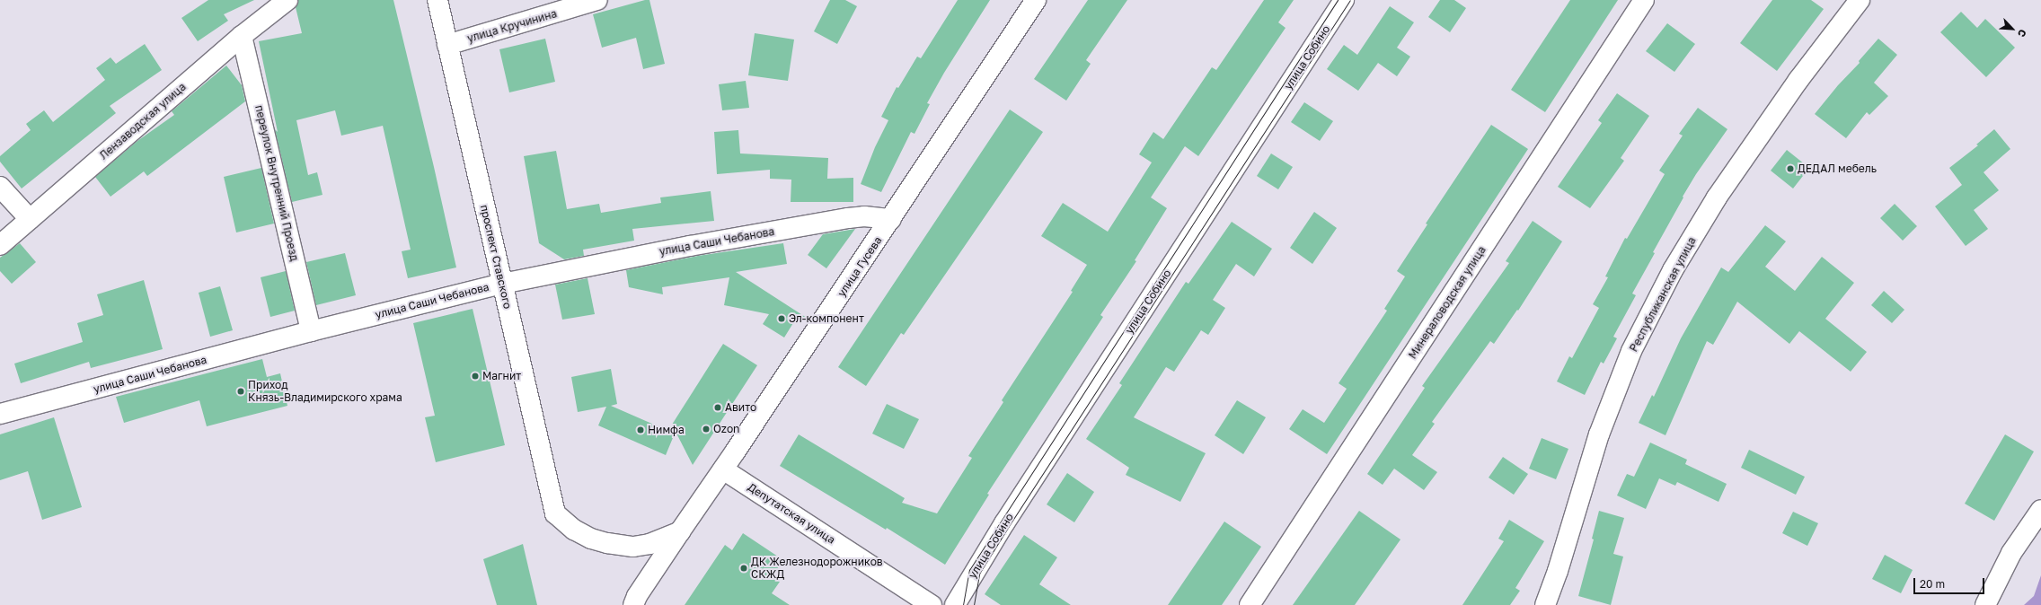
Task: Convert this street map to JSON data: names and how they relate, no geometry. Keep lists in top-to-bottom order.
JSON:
{
  "streets": {
    "street": [
      "улица Кручинина",
      "улица Собино",
      "Лензаводская улица",
      "переулок Внутренний Проезд",
      "улица Саши Чебанова",
      "проспект Ставского",
      "улица Гусева",
      "Республиканская улица",
      "Минераловодская улица",
      "Депутатская улица"
    ]
  },
  "crossings": [
    ["улица Кручинина", "проспект Ставского"],
    ["Лензаводская улица", "переулок Внутренний Проезд"],
    ["переулок Внутренний Проезд", "улица Саши Чебанова"],
    ["улица Саши Чебанова", "проспект Ставского"],
    ["улица Саши Чебанова", "улица Гусева"],
    ["проспект Ставского", "улица Гусева"],
    ["улица Гусева", "Депутатская улица"]
  ],
  "places": [
    "ДЕДАЛ мебель",
    "Эл-компонент",
    "Магнит",
    "Приход Князь-Владимирского храма",
    "Авито",
    "Ozon",
    "Нимфа",
    "ДК Железнодорожников СКЖД"
  ],
  "scale_bar": "20 m",
  "north": "bottom right"
}
